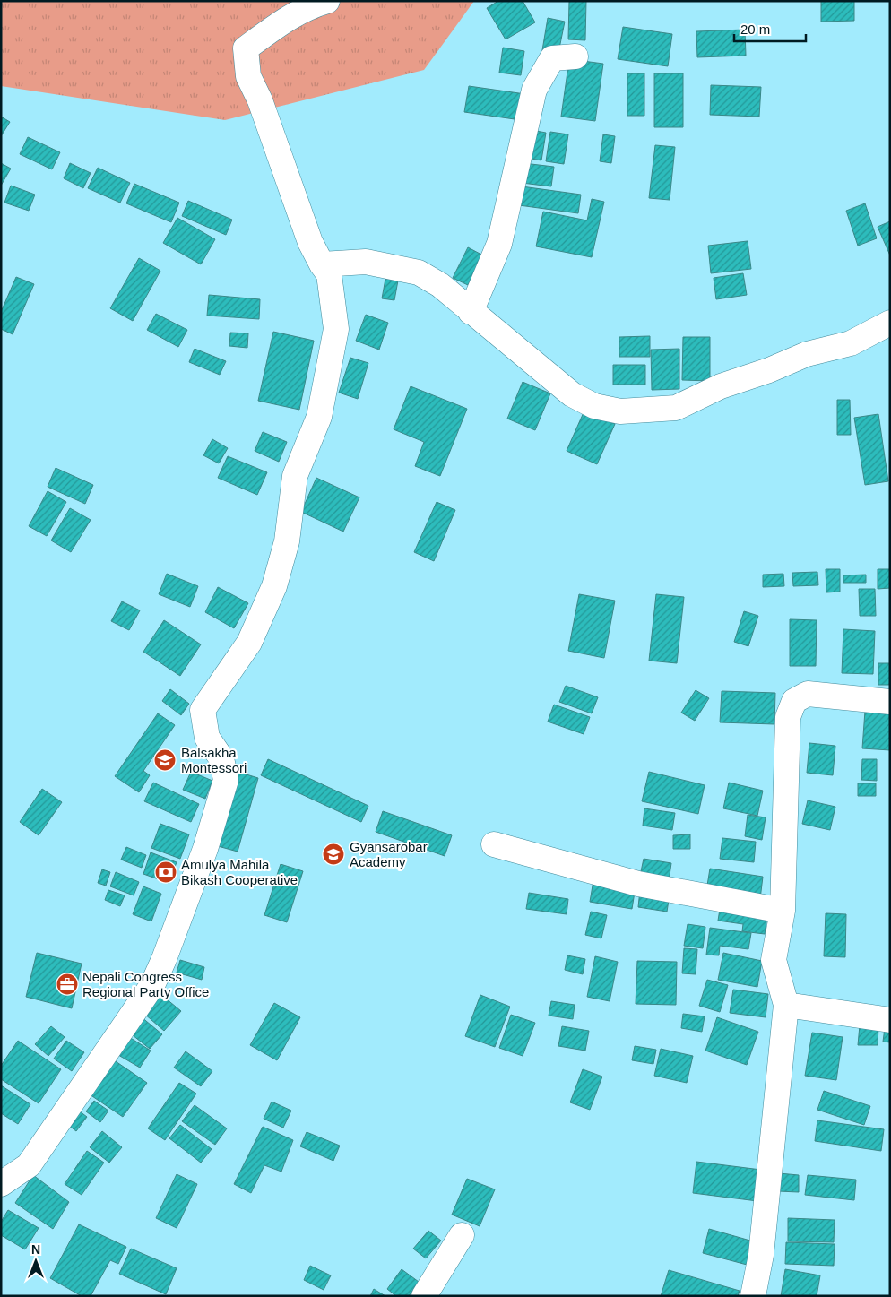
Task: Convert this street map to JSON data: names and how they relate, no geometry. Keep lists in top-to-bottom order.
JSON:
{
  "places": {
    "school or university": ["Balsakha Montessori", "Gyansarobar Academy"],
    "bank": ["Amulya Mahila Bikash Cooperative"],
    "office": ["Nepali Congress Regional Party Office"]
  },
  "scale_bar": "20 m",
  "north": "top"
}
